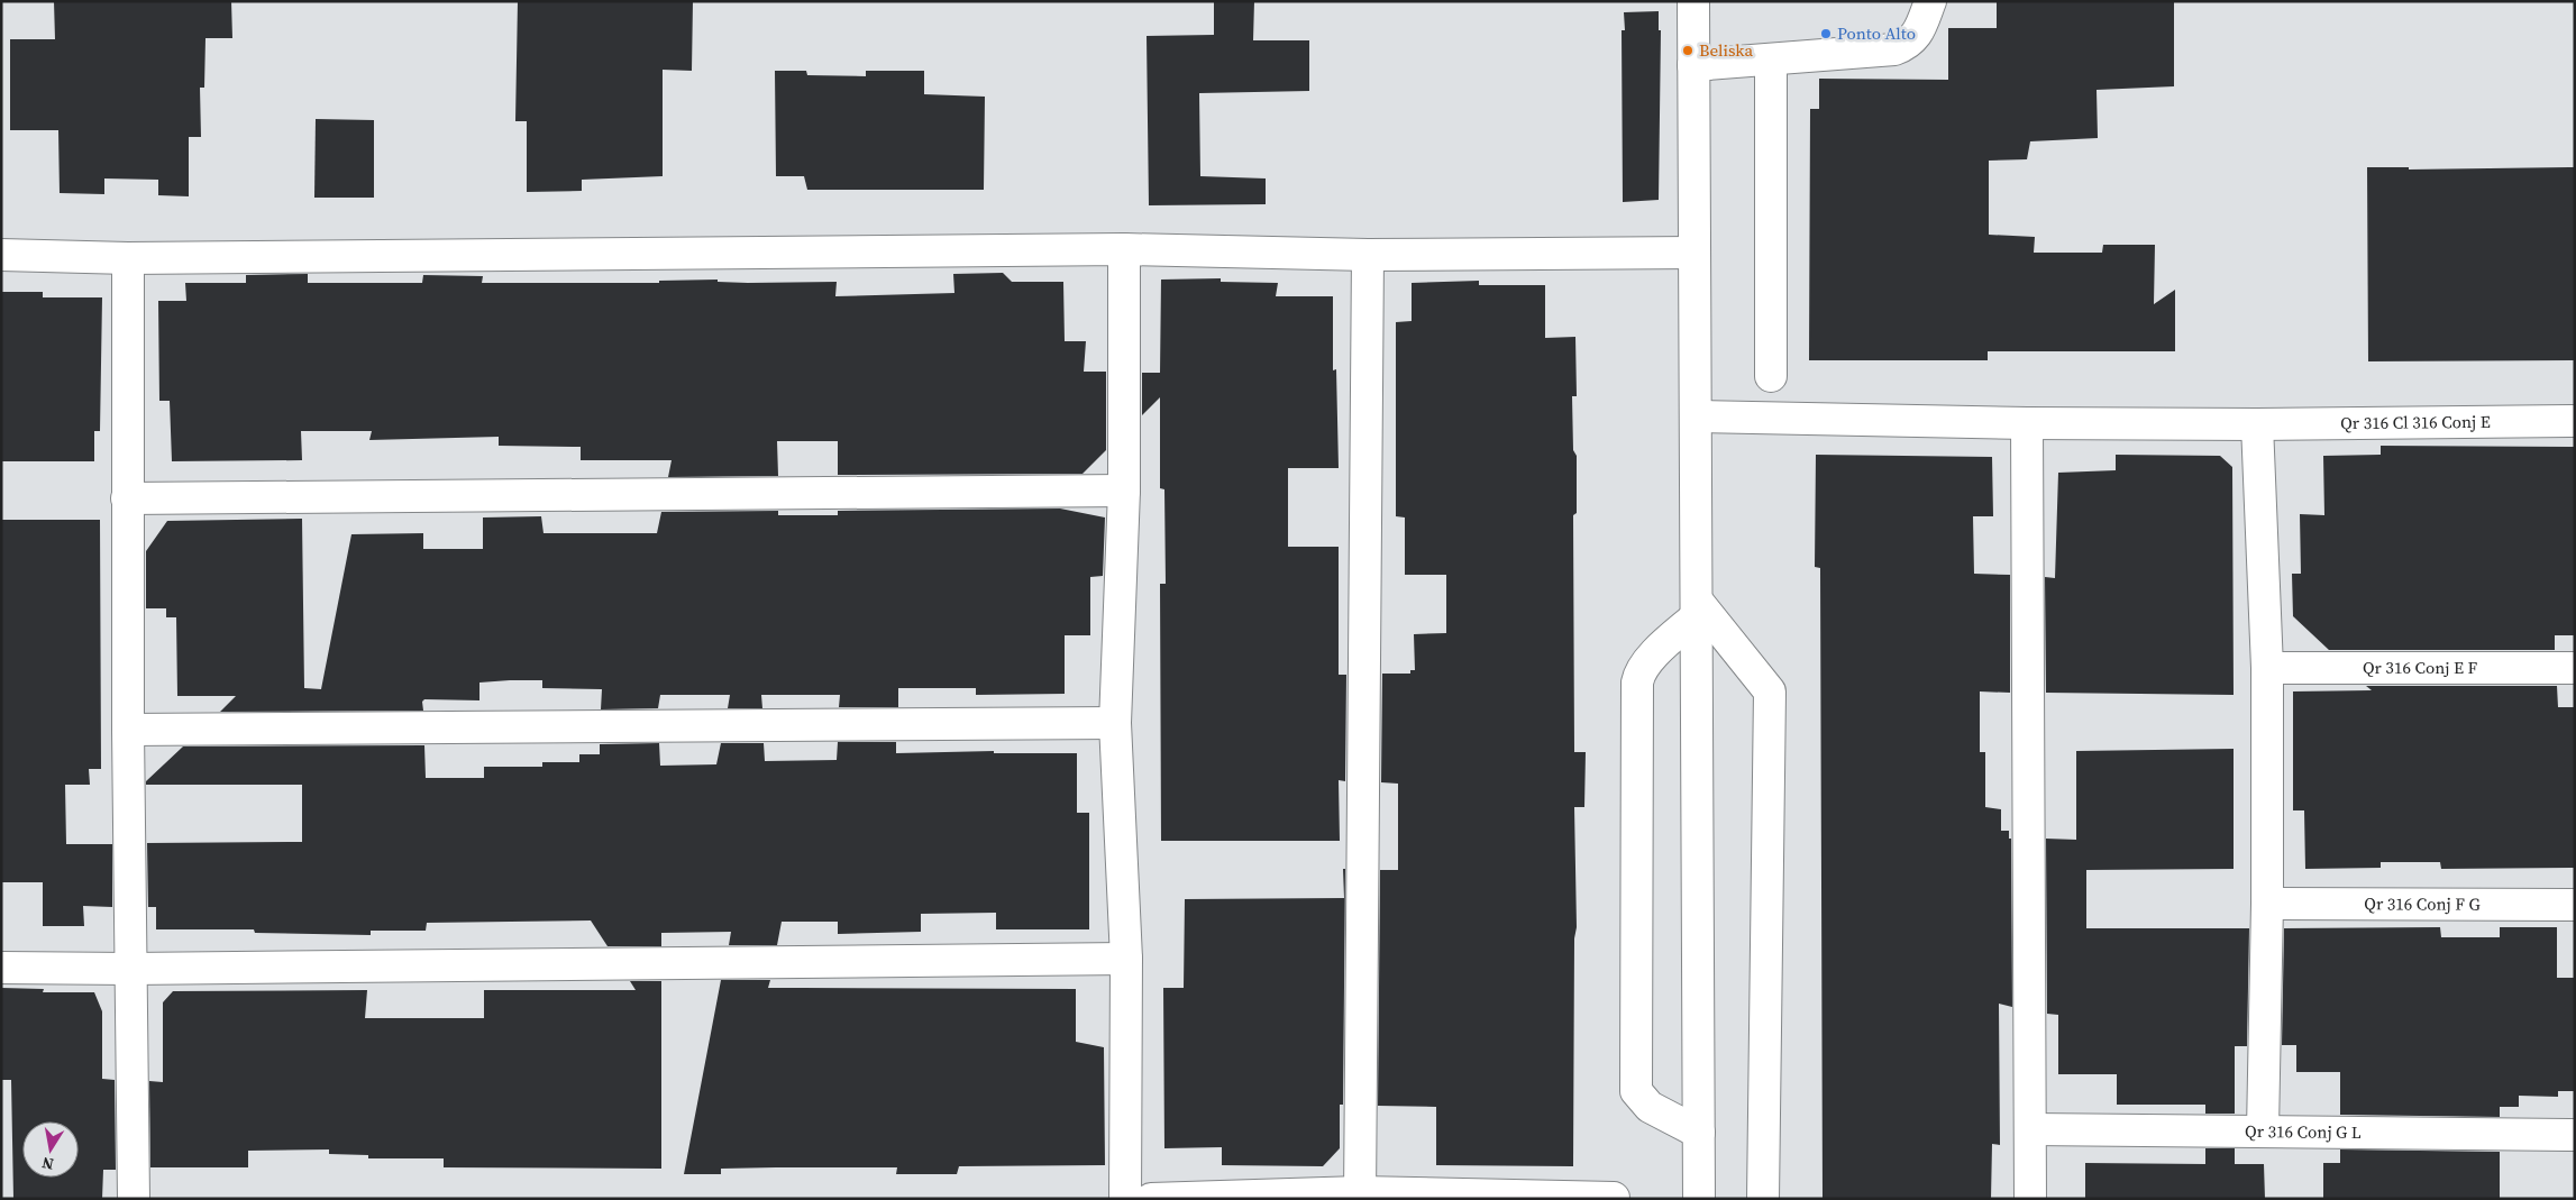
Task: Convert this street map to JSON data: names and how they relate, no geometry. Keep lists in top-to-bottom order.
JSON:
{
  "streets": {
    "street": [
      "Qr 316 Cl 316 Conj E",
      "Qr 316 Conj E F",
      "Qr 316 Conj F G",
      "Qr 316 Conj G L"
    ]
  },
  "places": ["Ponto Alto", "Beliska"],
  "north": "bottom"
}
